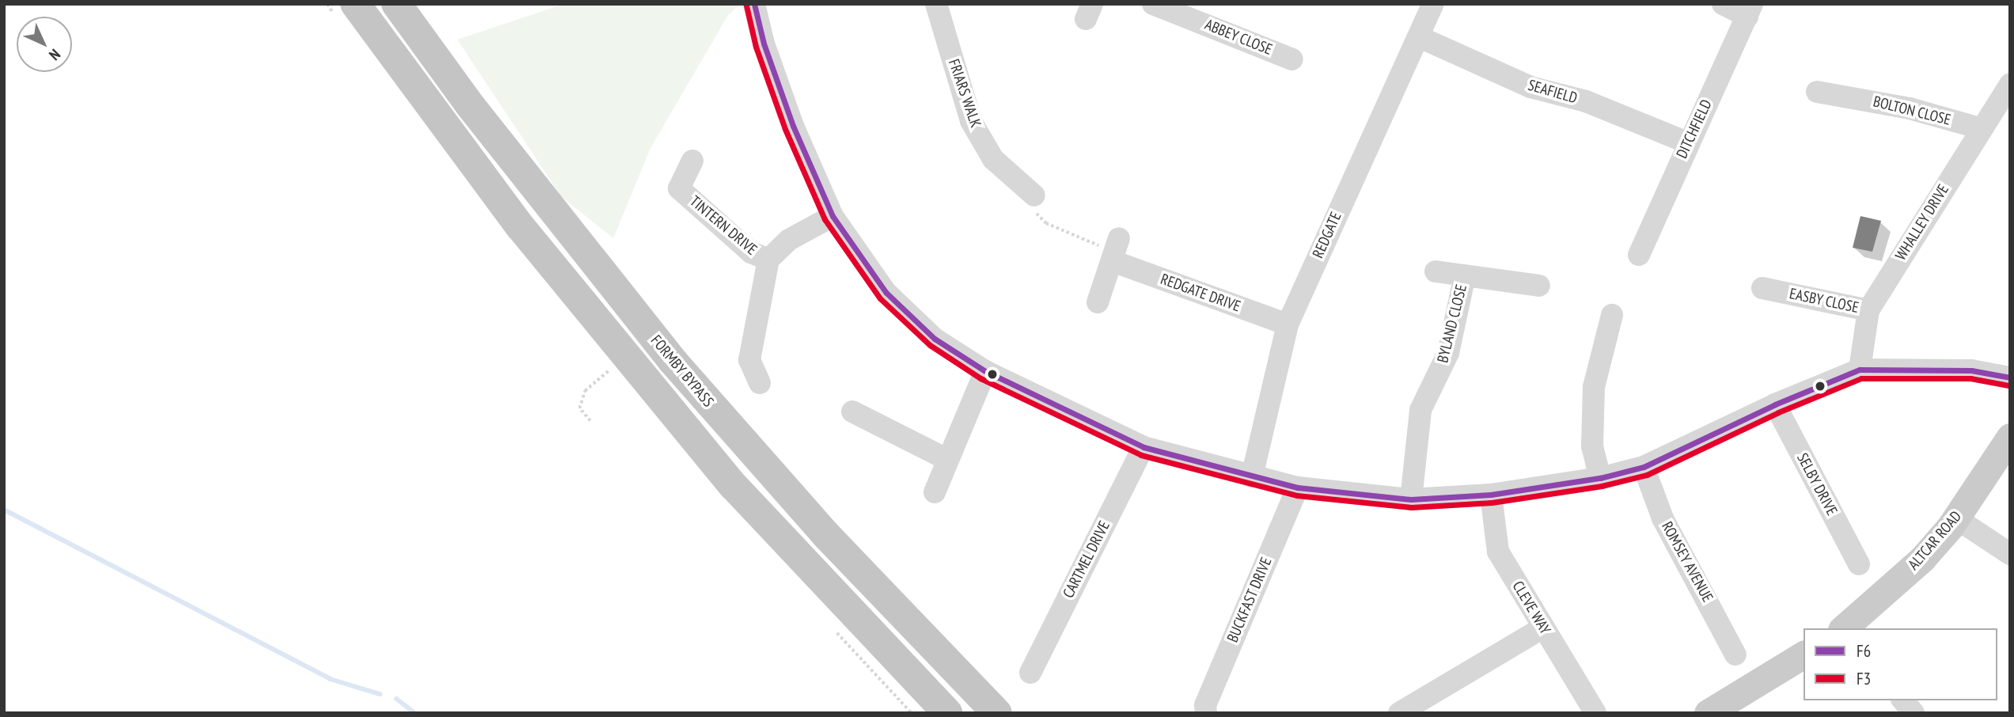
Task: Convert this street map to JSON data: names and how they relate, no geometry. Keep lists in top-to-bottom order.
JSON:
{
  "streets": {
    "highway": ["FORMBY BYPASS"],
    "main road": ["ALTCAR ROAD"],
    "street": [
      "ABBEY CLOSE",
      "SEAFIELD",
      "FRIARS WALK",
      "BOLTON CLOSE",
      "DITCHFIELD",
      "WHALLEY DRIVE",
      "TINTERN DRIVE",
      "REDGATE",
      "REDGATE DRIVE",
      "EASBY CLOSE",
      "BYLAND CLOSE",
      "SELBY DRIVE",
      "CARTMEL DRIVE",
      "ROMSEY AVENUE",
      "BUCKFAST DRIVE",
      "CLEVE WAY"
    ]
  },
  "crossings": [
    ["SEAFIELD", "DITCHFIELD"],
    ["SEAFIELD", "REDGATE"],
    ["BOLTON CLOSE", "WHALLEY DRIVE"],
    ["WHALLEY DRIVE", "EASBY CLOSE"],
    ["REDGATE", "REDGATE DRIVE"]
  ],
  "lines": ["transit line F6", "transit line F3"],
  "legend": ["F6", "F3"],
  "north": "bottom right"
}
